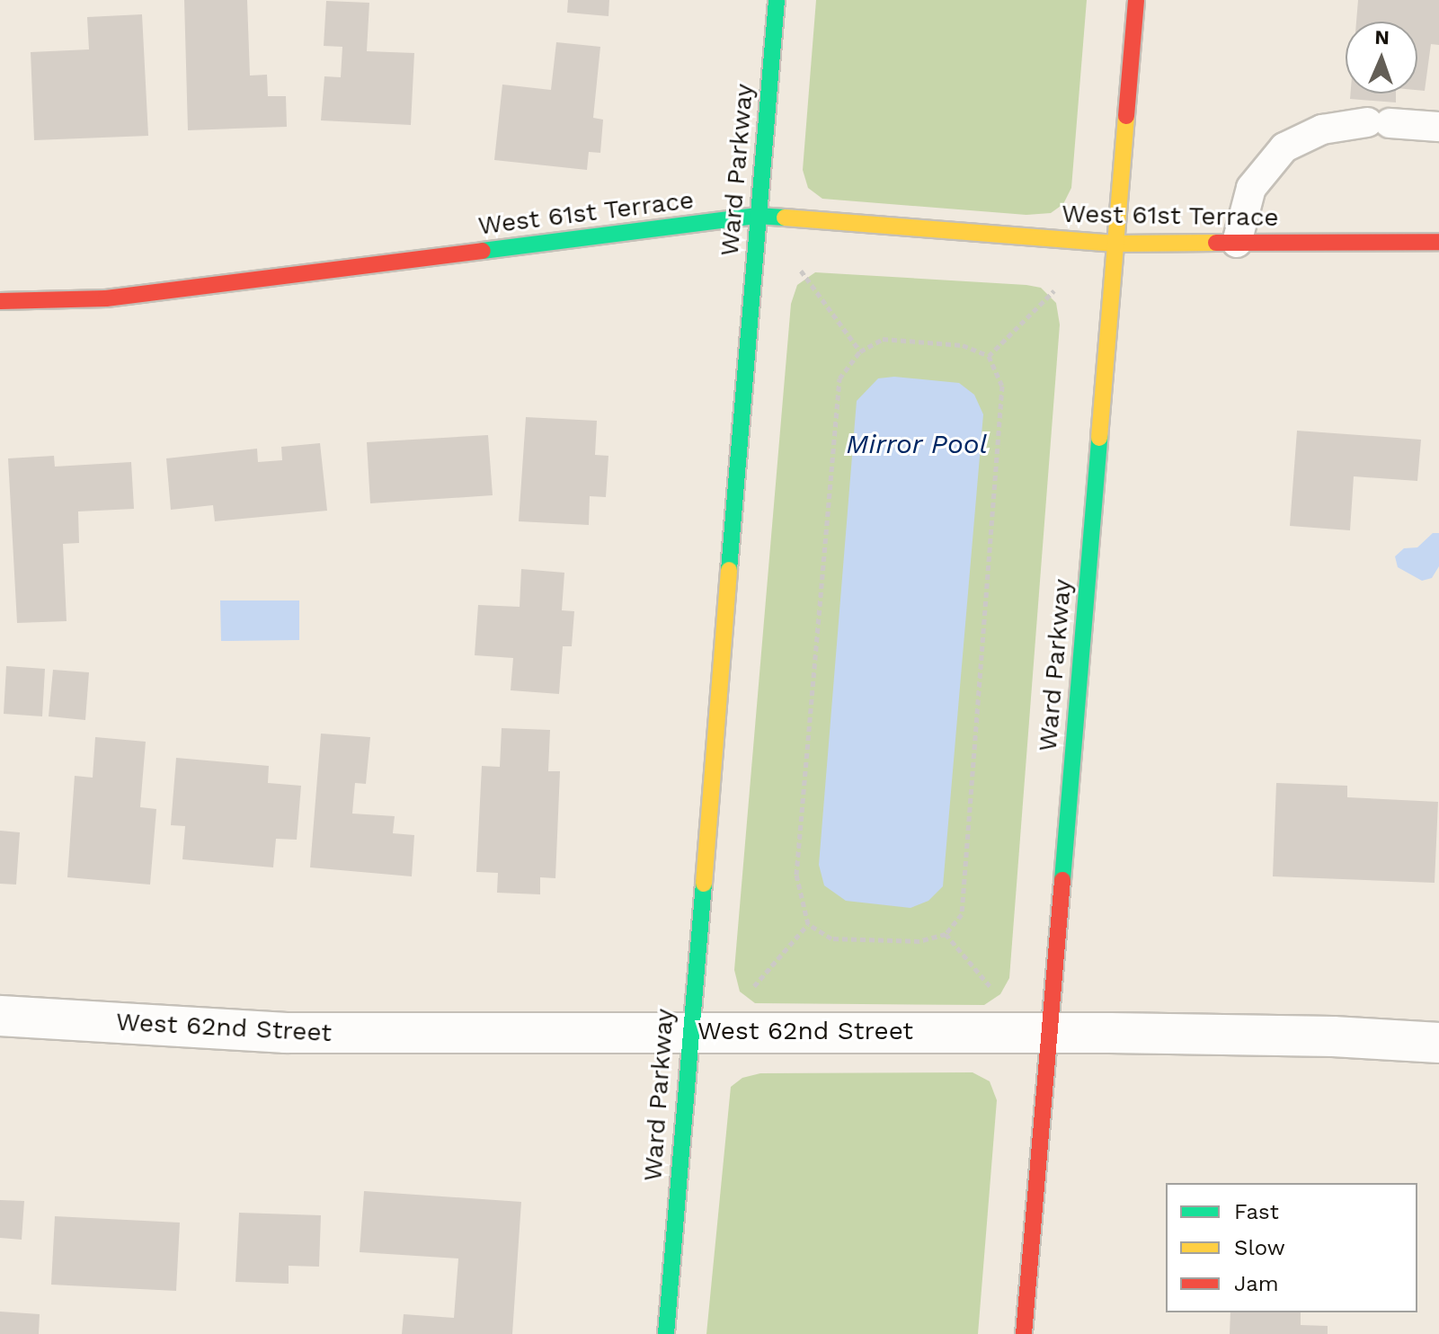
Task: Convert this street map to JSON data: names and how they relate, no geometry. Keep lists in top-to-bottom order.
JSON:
{
  "streets": {
    "main road": ["Ward Parkway", "West 61st Terrace"],
    "street": ["West 62nd Street"]
  },
  "crossings": [
    ["Ward Parkway", "West 61st Terrace"],
    ["Ward Parkway", "West 62nd Street"]
  ],
  "water": ["Mirror Pool"],
  "legend": ["Fast", "Slow", "Jam"],
  "north": "top"
}
